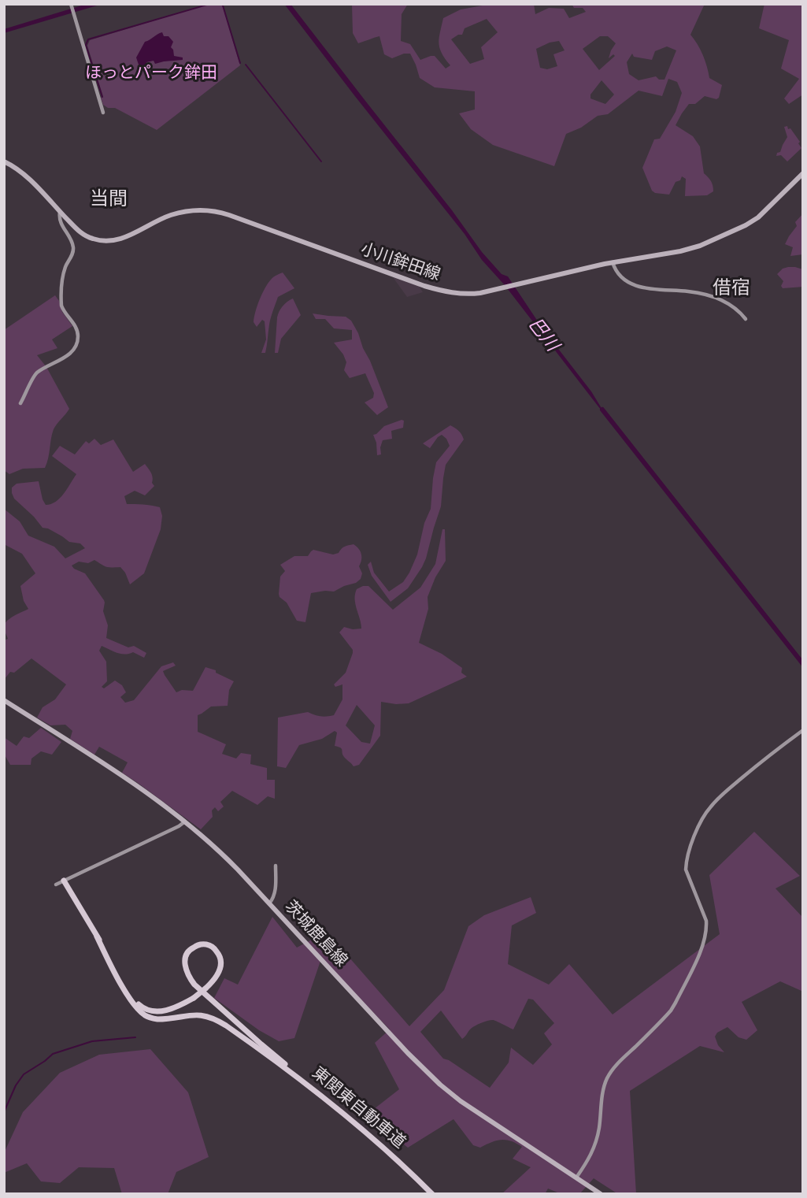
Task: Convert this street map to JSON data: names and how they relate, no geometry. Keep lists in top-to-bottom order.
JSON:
{
  "streets": {
    "highway": ["東関東自動車道"],
    "main road": ["小川鉾田線", "茨城鹿島線"]
  },
  "districts": ["当間", "借宿"],
  "water": ["巴川"],
  "parks": ["ほっとパーク鉾田"]
}
